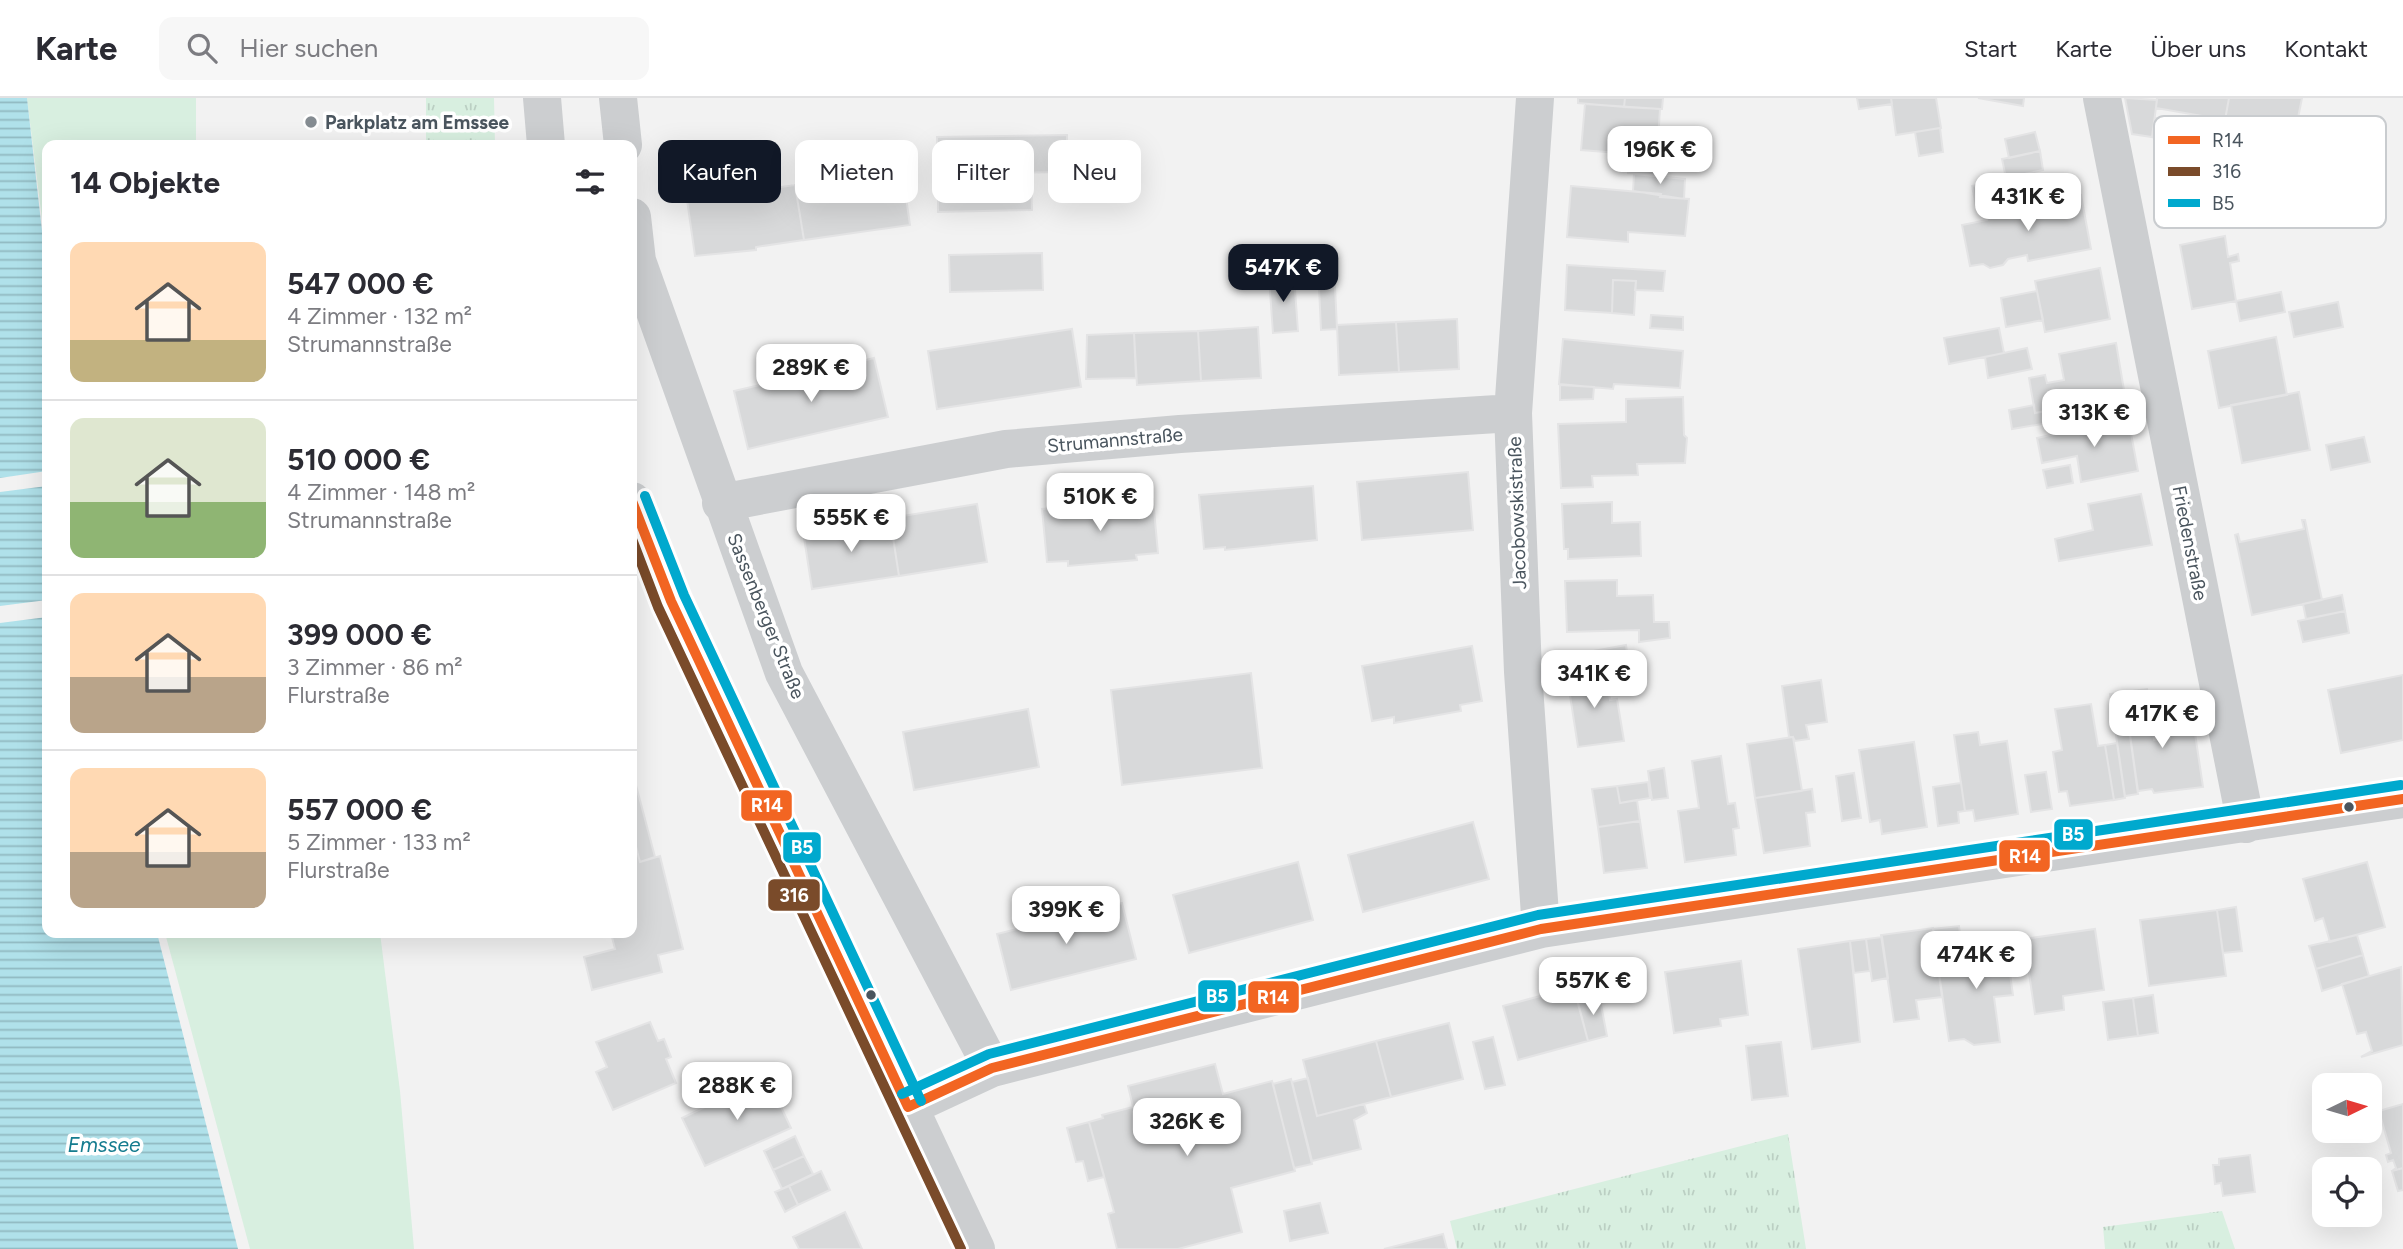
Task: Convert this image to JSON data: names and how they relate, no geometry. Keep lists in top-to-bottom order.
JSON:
{
  "streets": {
    "street": [
      "Strumannstraße",
      "Jacobowskistraße",
      "Friedenstraße",
      "Sassenberger Straße"
    ]
  },
  "crossings": [
    ["Strumannstraße", "Jacobowskistraße"],
    ["Strumannstraße", "Sassenberger Straße"]
  ],
  "water": ["Emssee"],
  "places": ["Parkplatz am Emssee"],
  "lines": ["transit line B5", "transit line R14", "transit line 316"],
  "legend": ["R14", "316", "B5"],
  "north": "right",
  "page": {
    "header": "Karte",
    "search": "Hier suchen",
    "nav": [
      "Start",
      "Karte",
      "Über uns",
      "Kontakt"
    ],
    "price": [
      "196K €",
      "431K €",
      "547K €",
      "289K €",
      "313K €",
      "510K €",
      "555K €",
      "341K €",
      "417K €",
      "399K €",
      "474K €",
      "557K €",
      "288K €",
      "326K €"
    ],
    "chip": [
      "Kaufen",
      "Mieten",
      "Filter",
      "Neu"
    ],
    "heading": "14 Objekte",
    "list": [
      {
        "name": "547 000 €",
        "note": "4 Zimmer · 132 m² · Strumannstraße"
      },
      {
        "name": "510 000 €",
        "note": "4 Zimmer · 148 m² · Strumannstraße"
      },
      {
        "name": "399 000 €",
        "note": "3 Zimmer · 86 m² · Flurstraße"
      },
      {
        "name": "557 000 €",
        "note": "5 Zimmer · 133 m² · Flurstraße"
      }
    ]
  }
}
